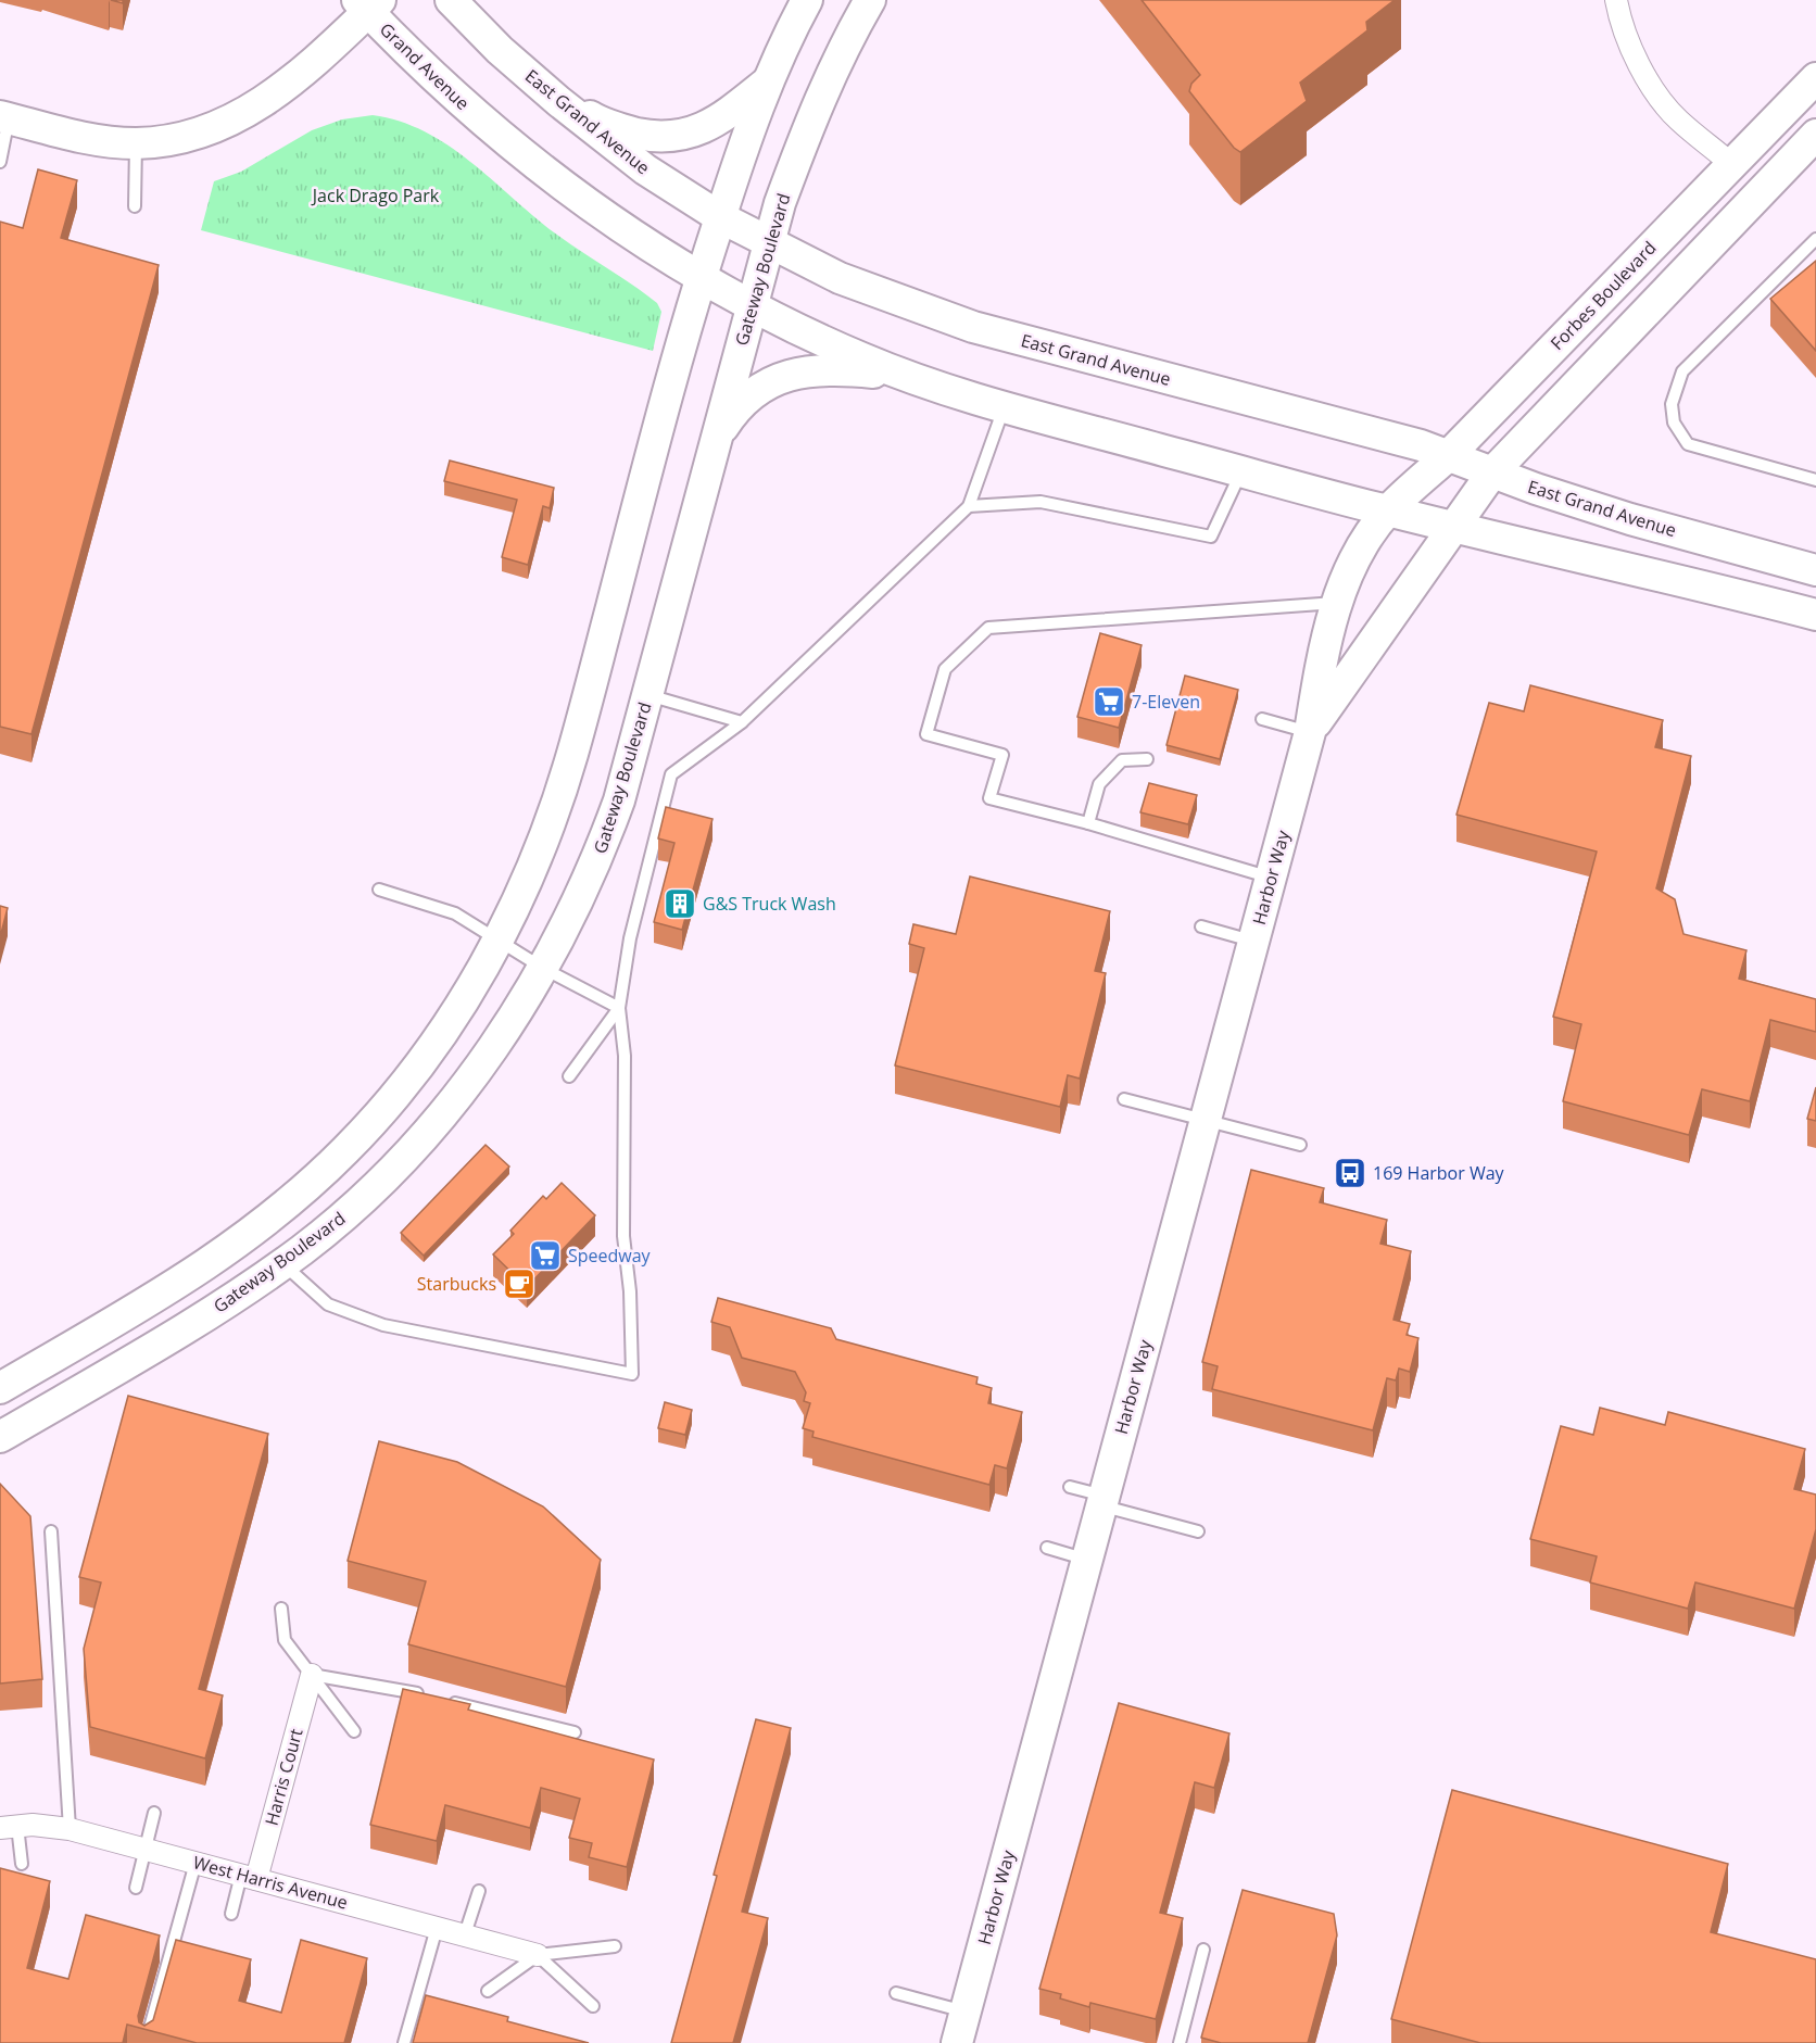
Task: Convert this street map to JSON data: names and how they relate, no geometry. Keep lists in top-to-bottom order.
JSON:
{
  "streets": {
    "main road": [
      "Grand Avenue",
      "East Grand Avenue",
      "Gateway Boulevard",
      "Forbes Boulevard",
      "Harbor Way"
    ],
    "street": ["Harris Court", "West Harris Avenue"]
  },
  "crossings": [
    ["East Grand Avenue", "Gateway Boulevard"],
    ["East Grand Avenue", "Forbes Boulevard"],
    ["Forbes Boulevard", "Harbor Way"],
    ["Harris Court", "West Harris Avenue"]
  ],
  "parks": ["Jack Drago Park"],
  "places": {
    "supermarket": ["7-Eleven", "Speedway"],
    "building": ["G&S Truck Wash"],
    "bus stop": ["169 Harbor Way"],
    "cafe": ["Starbucks"]
  }
}
